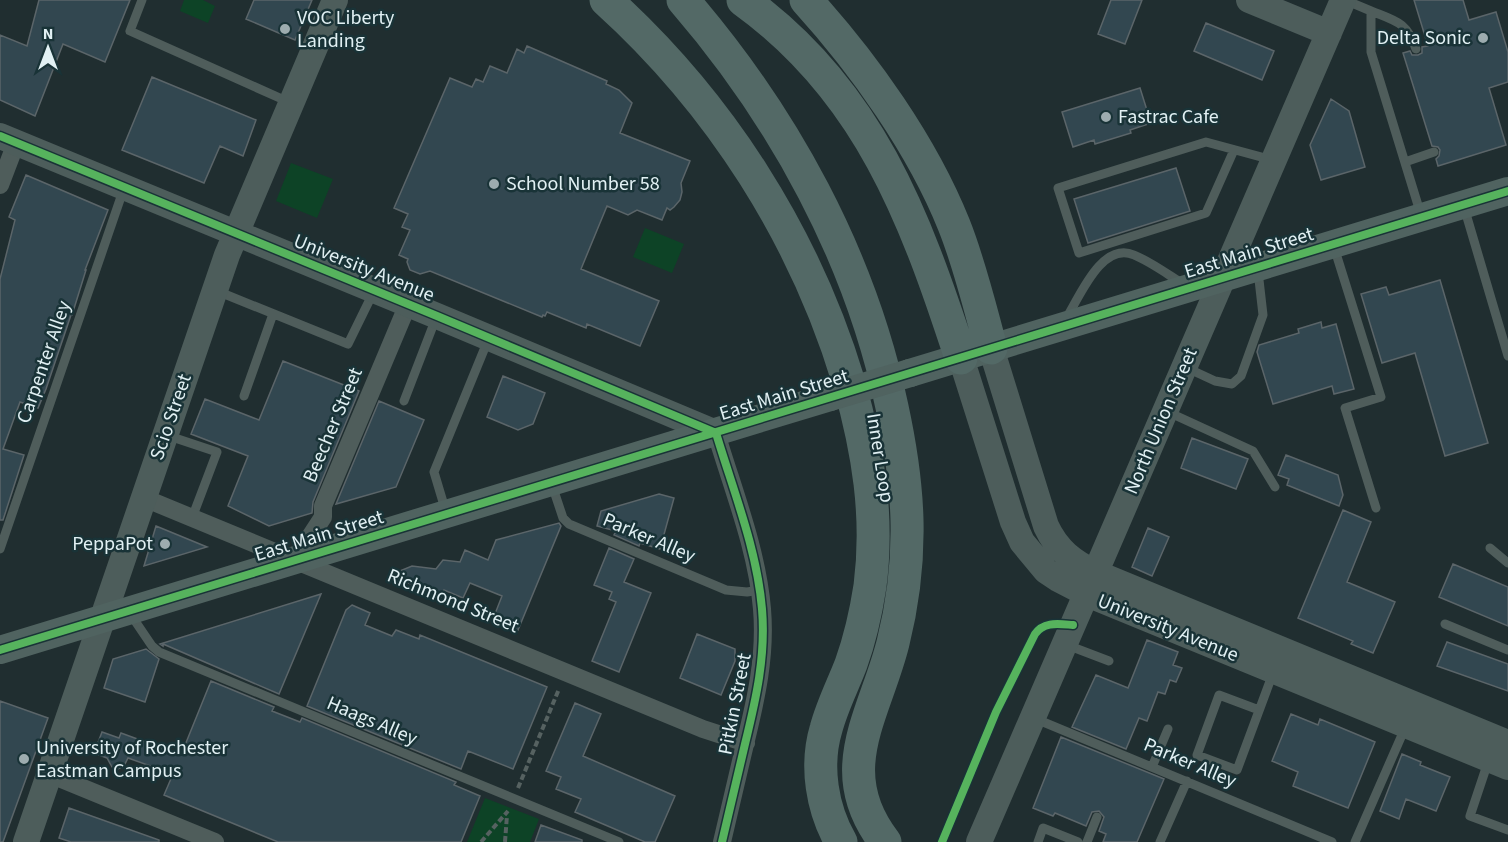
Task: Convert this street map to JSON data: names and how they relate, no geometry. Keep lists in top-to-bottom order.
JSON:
{
  "streets": {
    "highway": ["Inner Loop"],
    "main road": ["East Main Street"],
    "street": [
      "University Avenue",
      "Scio Street",
      "North Union Street",
      "Beecher Street",
      "Richmond Street",
      "Pitkin Street"
    ],
    "lane": ["Carpenter Alley", "Parker Alley", "Haags Alley"]
  },
  "crossings": [
    ["East Main Street", "University Avenue"],
    ["East Main Street", "Scio Street"],
    ["East Main Street", "North Union Street"],
    ["East Main Street", "Beecher Street"],
    ["East Main Street", "Parker Alley"],
    ["East Main Street", "Richmond Street"],
    ["East Main Street", "Pitkin Street"],
    ["East Main Street", "Haags Alley"],
    ["University Avenue", "Carpenter Alley"],
    ["University Avenue", "Scio Street"],
    ["University Avenue", "North Union Street"],
    ["University Avenue", "Beecher Street"],
    ["University Avenue", "Pitkin Street"],
    ["Scio Street", "Richmond Street"],
    ["Scio Street", "Haags Alley"],
    ["North Union Street", "Parker Alley"],
    ["Beecher Street", "Richmond Street"],
    ["Parker Alley", "Pitkin Street"],
    ["Richmond Street", "Pitkin Street"]
  ],
  "places": [
    "VOC Liberty Landing",
    "Delta Sonic",
    "Fastrac Cafe",
    "School Number 58",
    "PeppaPot",
    "University of Rochester Eastman Campus"
  ],
  "north": "top"
}
